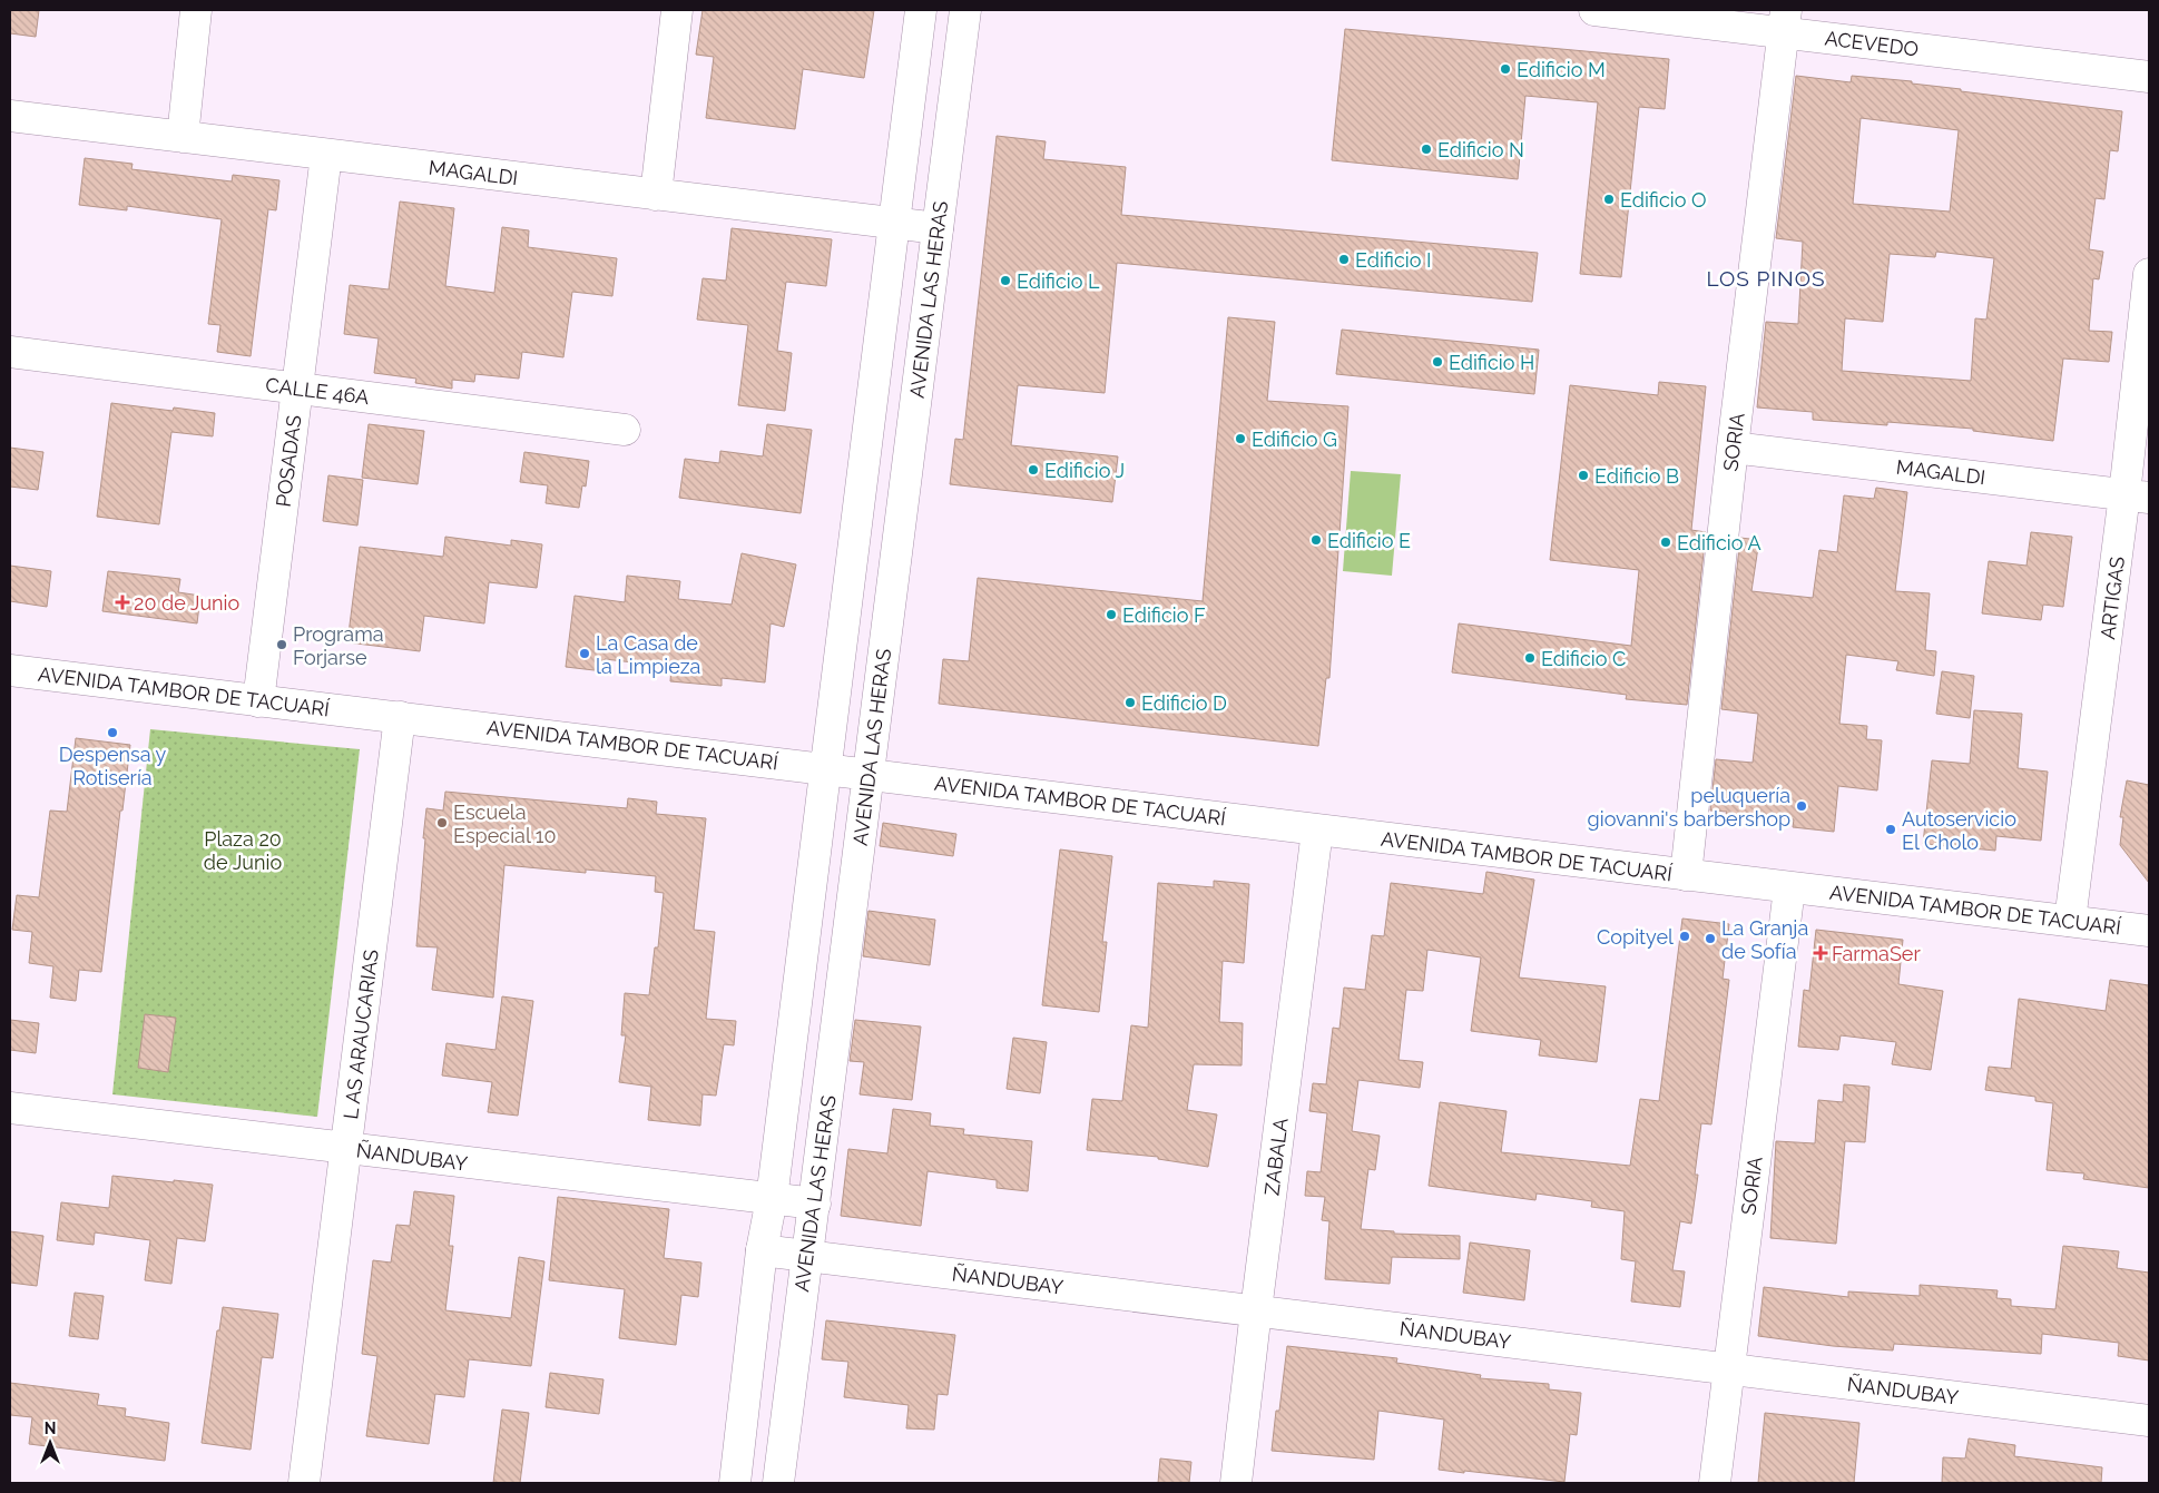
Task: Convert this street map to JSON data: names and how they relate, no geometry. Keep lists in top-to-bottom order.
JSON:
{
  "streets": {
    "street": [
      "ACEVEDO",
      "MAGALDI",
      "AVENIDA LAS HERAS",
      "CALLE 46A",
      "SORIA",
      "POSADAS",
      "ARTIGAS",
      "AVENIDA TAMBOR DE TACUARÍ",
      "L AS ARAUCARIAS",
      "ÑANDUBAY",
      "ZABALA"
    ]
  },
  "crossings": [
    ["ACEVEDO", "SORIA"],
    ["MAGALDI", "AVENIDA LAS HERAS"],
    ["MAGALDI", "SORIA"],
    ["MAGALDI", "POSADAS"],
    ["MAGALDI", "ARTIGAS"],
    ["AVENIDA LAS HERAS", "AVENIDA TAMBOR DE TACUARÍ"],
    ["AVENIDA LAS HERAS", "ÑANDUBAY"],
    ["CALLE 46A", "POSADAS"],
    ["SORIA", "AVENIDA TAMBOR DE TACUARÍ"],
    ["SORIA", "ÑANDUBAY"],
    ["POSADAS", "AVENIDA TAMBOR DE TACUARÍ"],
    ["ARTIGAS", "AVENIDA TAMBOR DE TACUARÍ"],
    ["AVENIDA TAMBOR DE TACUARÍ", "L AS ARAUCARIAS"],
    ["AVENIDA TAMBOR DE TACUARÍ", "ZABALA"],
    ["L AS ARAUCARIAS", "ÑANDUBAY"],
    ["ÑANDUBAY", "ZABALA"]
  ],
  "districts": ["LOS PINOS"],
  "parks": ["Plaza 20 de Junio"],
  "places": {
    "other": [
      "Edificio M",
      "Edificio N",
      "Edificio O",
      "Edificio I",
      "Edificio L",
      "Edificio H",
      "Edificio G",
      "Edificio J",
      "Edificio B",
      "Edificio E",
      "Edificio A",
      "Edificio F",
      "Programa Forjarse",
      "La Casa de la Limpieza",
      "Edificio C",
      "Edificio D",
      "Despensa y Rotisería",
      "peluquería giovanni's barbershop",
      "Escuela Especial 10",
      "Autoservicio El Cholo",
      "Copityel",
      "La Granja de Sofía"
    ],
    "health": ["20 de Junio", "FarmaSer"]
  },
  "north": "top"
}
